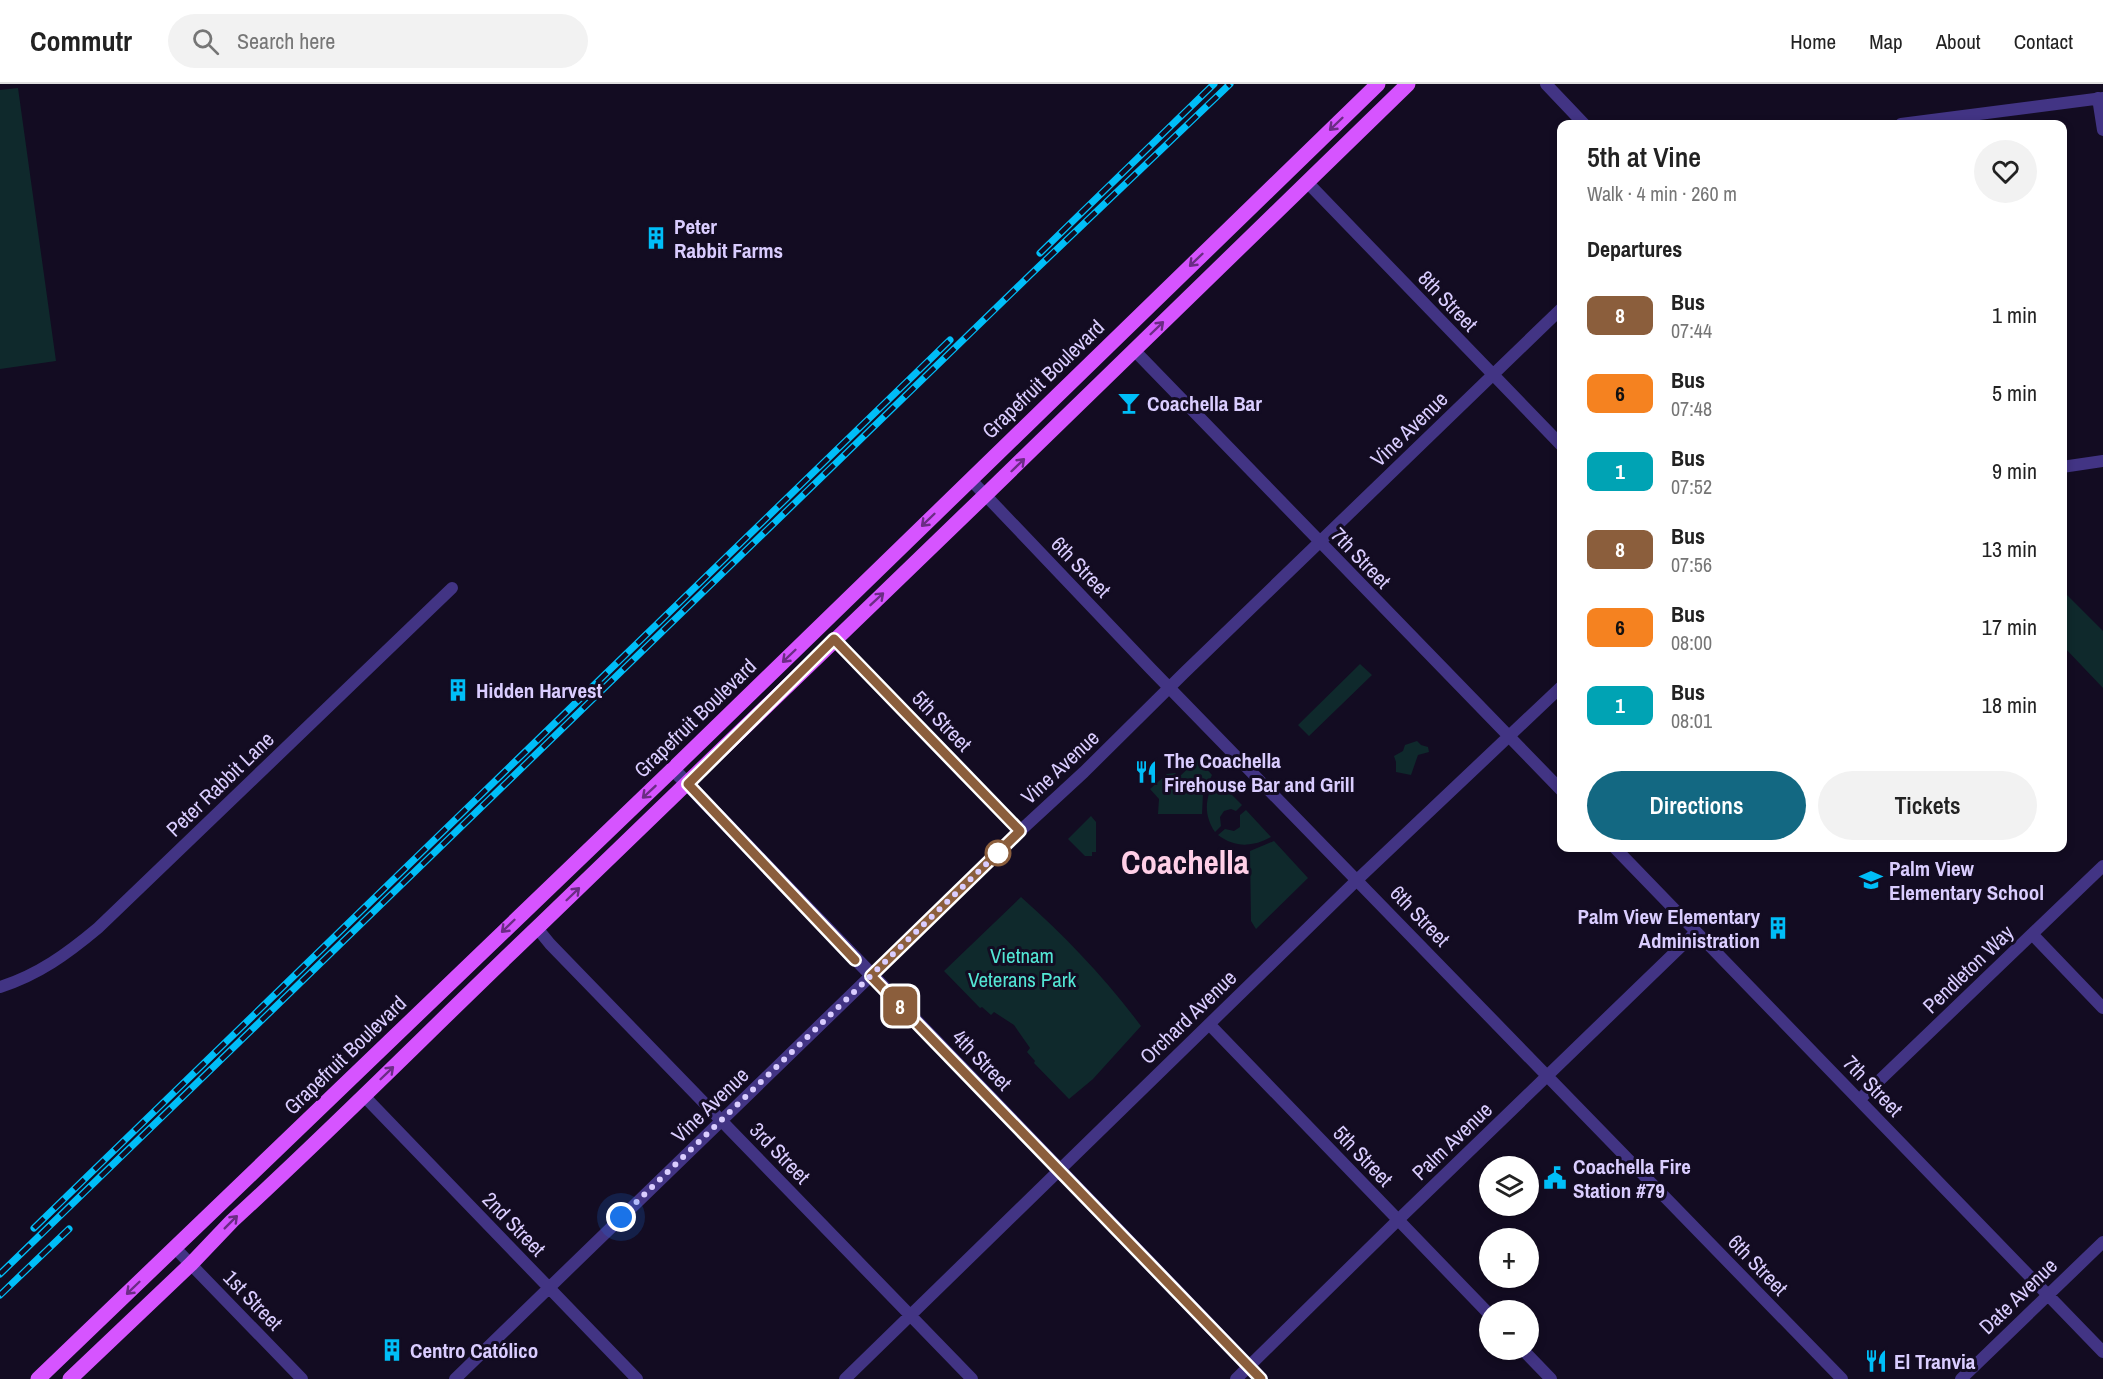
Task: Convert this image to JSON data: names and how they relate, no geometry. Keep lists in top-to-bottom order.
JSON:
{
  "streets": {
    "main road": ["Grapefruit Boulevard"],
    "street": [
      "8th Street",
      "Vine Avenue",
      "7th Street",
      "6th Street",
      "5th Street",
      "Peter Rabbit Lane",
      "Pendleton Way",
      "Orchard Avenue",
      "4th Street",
      "Palm Avenue",
      "3rd Street",
      "2nd Street",
      "Date Avenue",
      "1st Street"
    ]
  },
  "crossings": [
    ["8th Street", "Grapefruit Boulevard"],
    ["8th Street", "Vine Avenue"],
    ["Grapefruit Boulevard", "7th Street"],
    ["Grapefruit Boulevard", "6th Street"],
    ["Grapefruit Boulevard", "5th Street"],
    ["Grapefruit Boulevard", "4th Street"],
    ["Grapefruit Boulevard", "3rd Street"],
    ["Grapefruit Boulevard", "2nd Street"],
    ["Grapefruit Boulevard", "1st Street"],
    ["Vine Avenue", "7th Street"],
    ["Vine Avenue", "6th Street"],
    ["Vine Avenue", "5th Street"],
    ["Vine Avenue", "4th Street"],
    ["Vine Avenue", "3rd Street"],
    ["Vine Avenue", "2nd Street"],
    ["7th Street", "Pendleton Way"],
    ["7th Street", "Orchard Avenue"],
    ["7th Street", "Palm Avenue"],
    ["7th Street", "Date Avenue"],
    ["6th Street", "Orchard Avenue"],
    ["6th Street", "Palm Avenue"],
    ["5th Street", "Orchard Avenue"],
    ["5th Street", "Palm Avenue"],
    ["Orchard Avenue", "4th Street"],
    ["Orchard Avenue", "3rd Street"],
    ["4th Street", "Palm Avenue"]
  ],
  "districts": ["Coachella"],
  "parks": ["Vietnam Veterans Park"],
  "places": {
    "building": [
      "Peter Rabbit Farms",
      "Hidden Harvest",
      "Palm View Elementary Administration",
      "Centro Católico"
    ],
    "bar": ["Coachella Bar"],
    "restaurant": ["The Coachella Firehouse Bar and Grill", "El Tranvia"],
    "school or university": ["Palm View Elementary School"],
    "public building": ["Coachella Fire Station #79"]
  },
  "lines": ["bus line 8"],
  "page": {
    "header": "Commutr",
    "search": "Search here",
    "nav": [
      "Home",
      "Map",
      "About",
      "Contact"
    ],
    "on_map": "8",
    "heading": [
      ["5th at Vine", "Walk · 4 min · 260 m"],
      "Departures"
    ],
    "list": [
      {
        "mark": "8",
        "name": "Bus",
        "note": "07:44",
        "value": "1 min"
      },
      {
        "mark": "6",
        "name": "Bus",
        "note": "07:48",
        "value": "5 min"
      },
      {
        "mark": "1",
        "name": "Bus",
        "note": "07:52",
        "value": "9 min"
      },
      {
        "mark": "8",
        "name": "Bus",
        "note": "07:56",
        "value": "13 min"
      },
      {
        "mark": "6",
        "name": "Bus",
        "note": "08:00",
        "value": "17 min"
      },
      {
        "mark": "1",
        "name": "Bus",
        "note": "08:01",
        "value": "18 min"
      }
    ],
    "buttons": ["Directions", "Tickets"],
    "map_buttons": ["+", "−"]
  }
}
